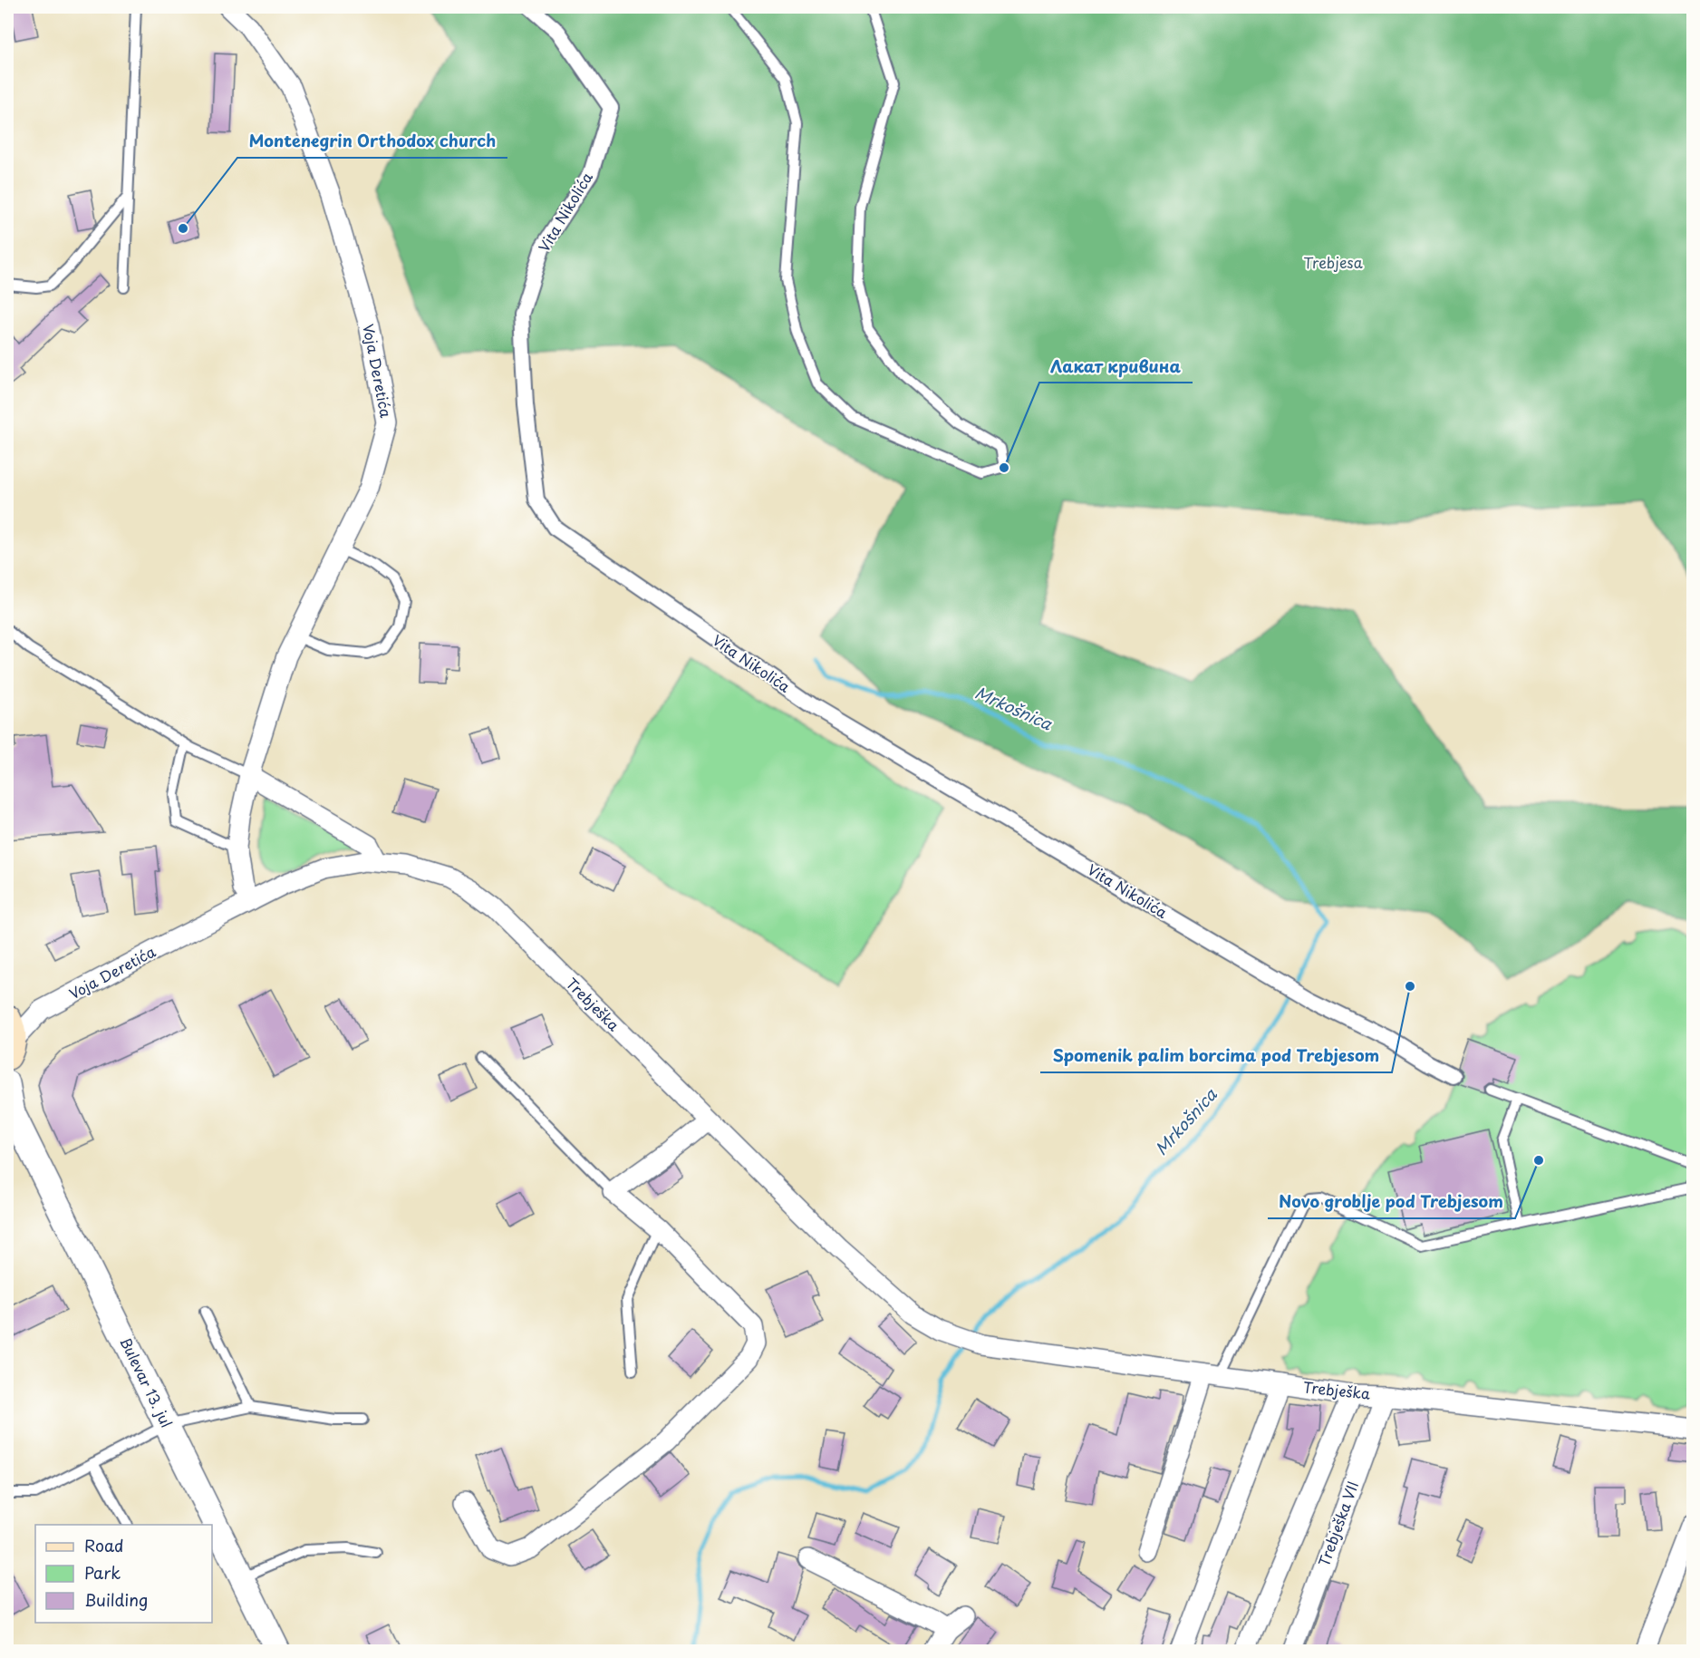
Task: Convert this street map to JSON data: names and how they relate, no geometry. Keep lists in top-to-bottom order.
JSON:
{
  "streets": {
    "street": [
      "Vita Nikolića",
      "Voja Deretića",
      "Trebješka",
      "Bulevar 13. jul",
      "Trebješka VII"
    ]
  },
  "crossings": [
    ["Voja Deretića", "Trebješka"],
    ["Trebješka", "Trebješka VII"]
  ],
  "water": ["Mrkošnica"],
  "parks": ["Trebjesa"],
  "places": [
    "Montenegrin Orthodox church",
    "Лакат кривина",
    "Spomenik palim borcima pod Trebjesom",
    "Novo groblje pod Trebjesom"
  ],
  "legend": ["Road", "Park", "Building"]
}
